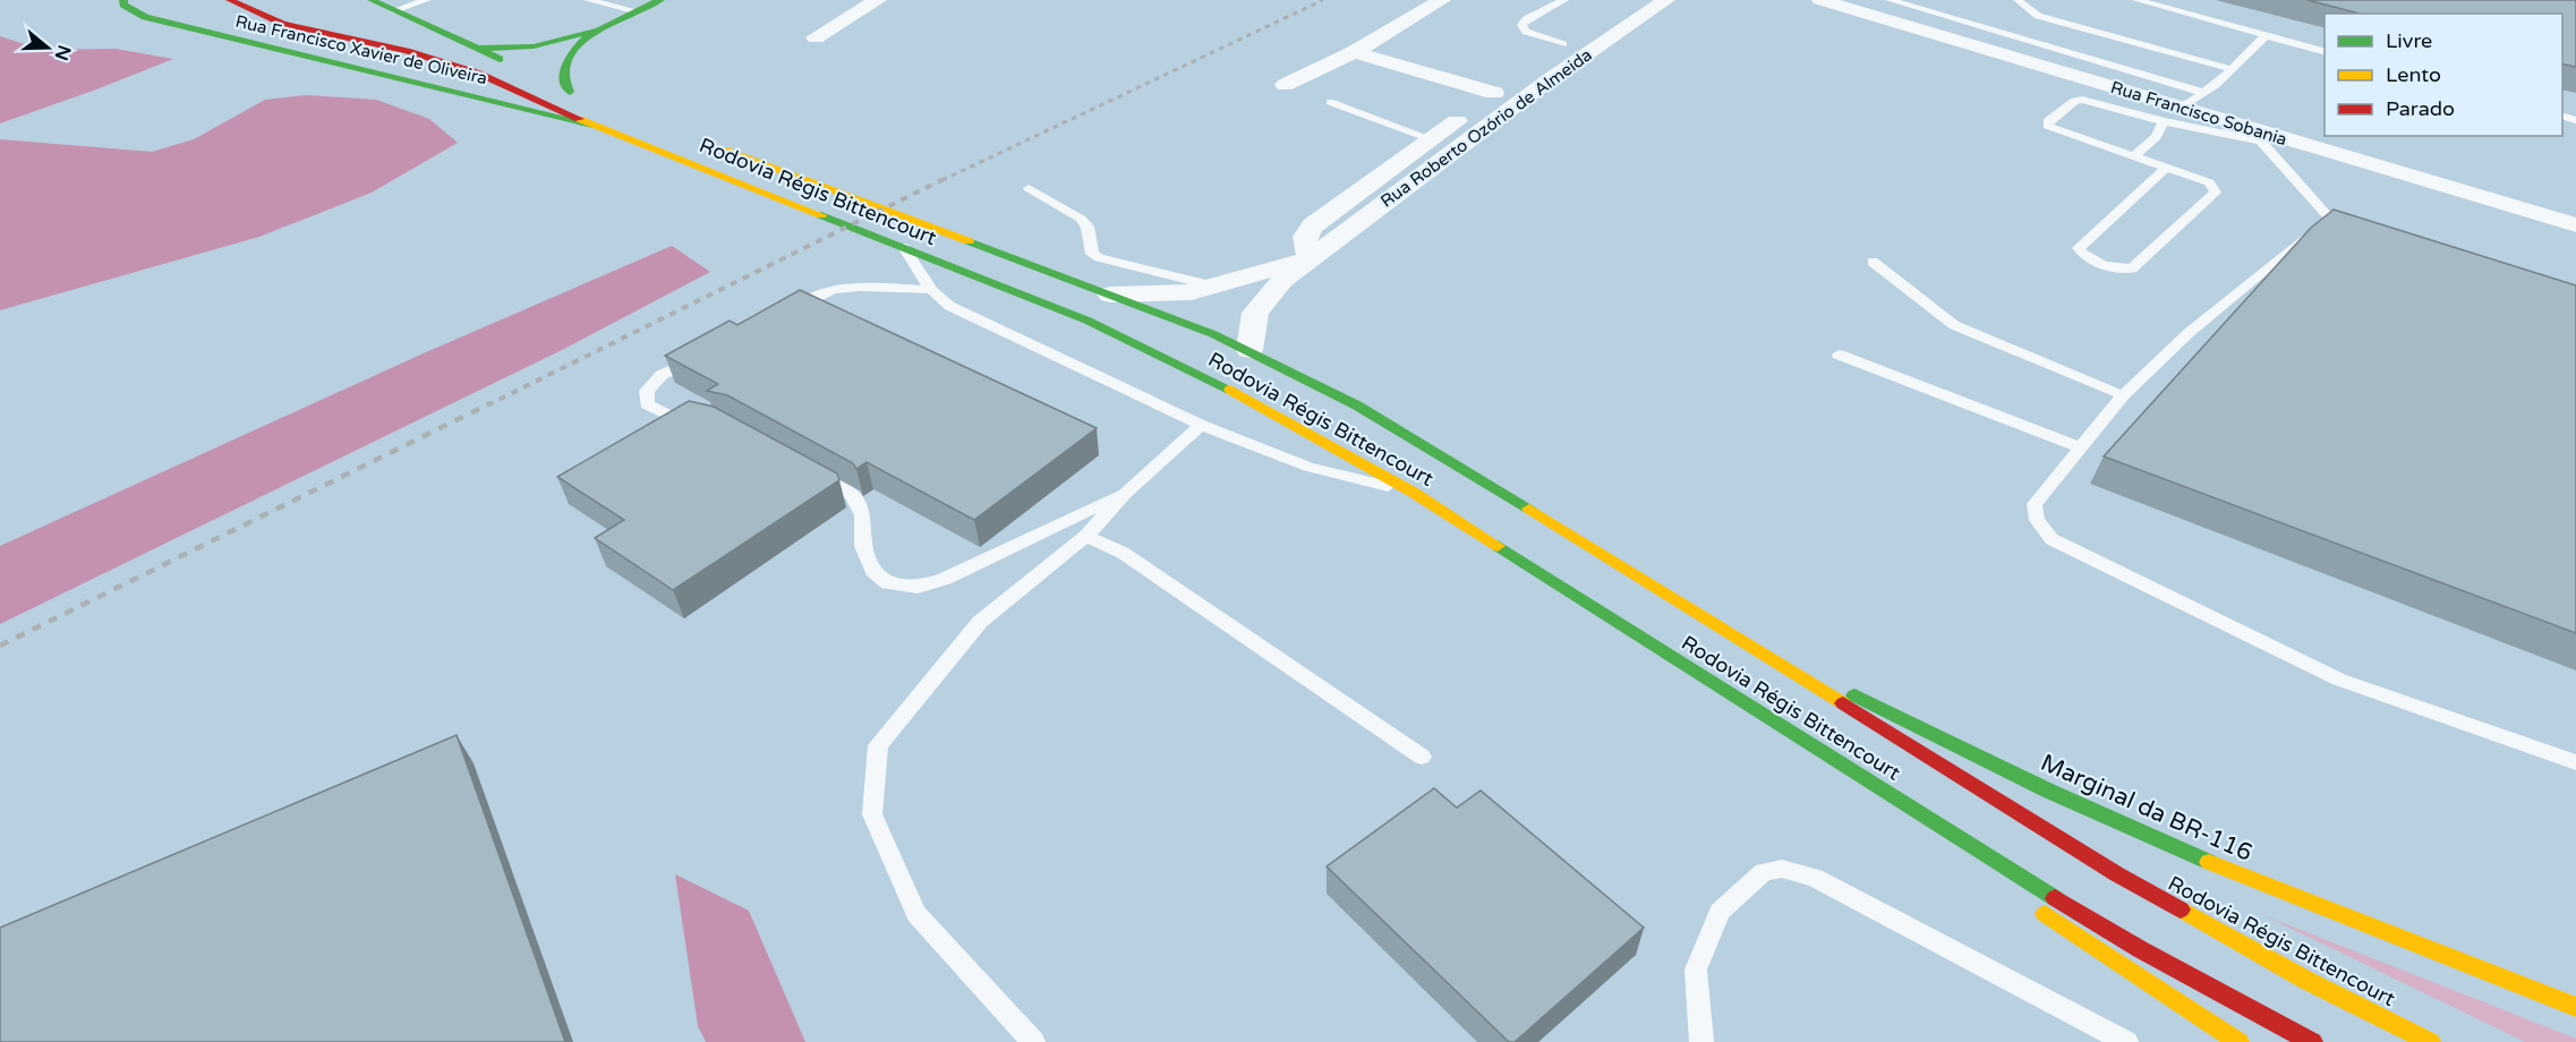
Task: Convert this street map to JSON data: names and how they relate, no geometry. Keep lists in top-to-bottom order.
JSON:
{
  "streets": {
    "main road": ["Rua Francisco Xavier de Oliveira", "Rodovia Régis Bittencourt", "Marginal da BR-116"],
    "street": ["Rua Francisco Sobania", "Rua Roberto Ozório de Almeida"]
  },
  "crossings": [
    ["Rua Francisco Xavier de Oliveira", "Rodovia Régis Bittencourt"],
    ["Rua Roberto Ozório de Almeida", "Rodovia Régis Bittencourt"],
    ["Rodovia Régis Bittencourt", "Marginal da BR-116"]
  ],
  "legend": ["Livre", "Lento", "Parado"],
  "north": "right"
}
